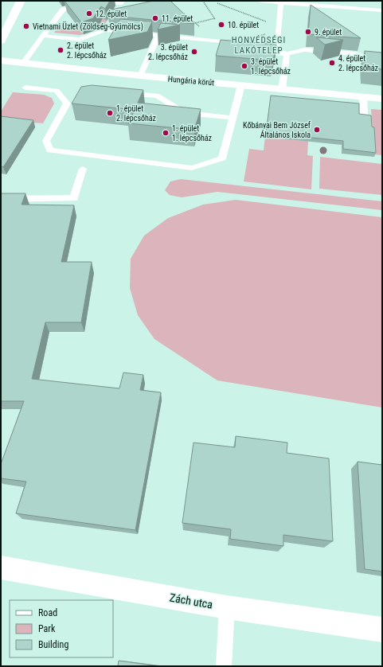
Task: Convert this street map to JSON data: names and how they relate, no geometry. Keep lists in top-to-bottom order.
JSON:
{
  "streets": {
    "street": ["Hungária körút", "Zách utca"]
  },
  "districts": ["HONVÉDSÉGI LAKÓTELEP"],
  "places": [
    "12. épület",
    "11. épület",
    "10. épület",
    "Vietnami Üzlet (Zöldség-Gyümölcs)",
    "9. épület",
    "2. épület 2. lépcsőház",
    "3. épület 2. lépcsőház",
    "4. épület 2. lépcsőház",
    "3. épület 1. lépcsőház",
    "1. épület 2. lépcsőház",
    "Kőbányai Bem József Általános Iskola",
    "1. épület 1. lépcsőház"
  ],
  "legend": ["Road", "Park", "Building"]
}
